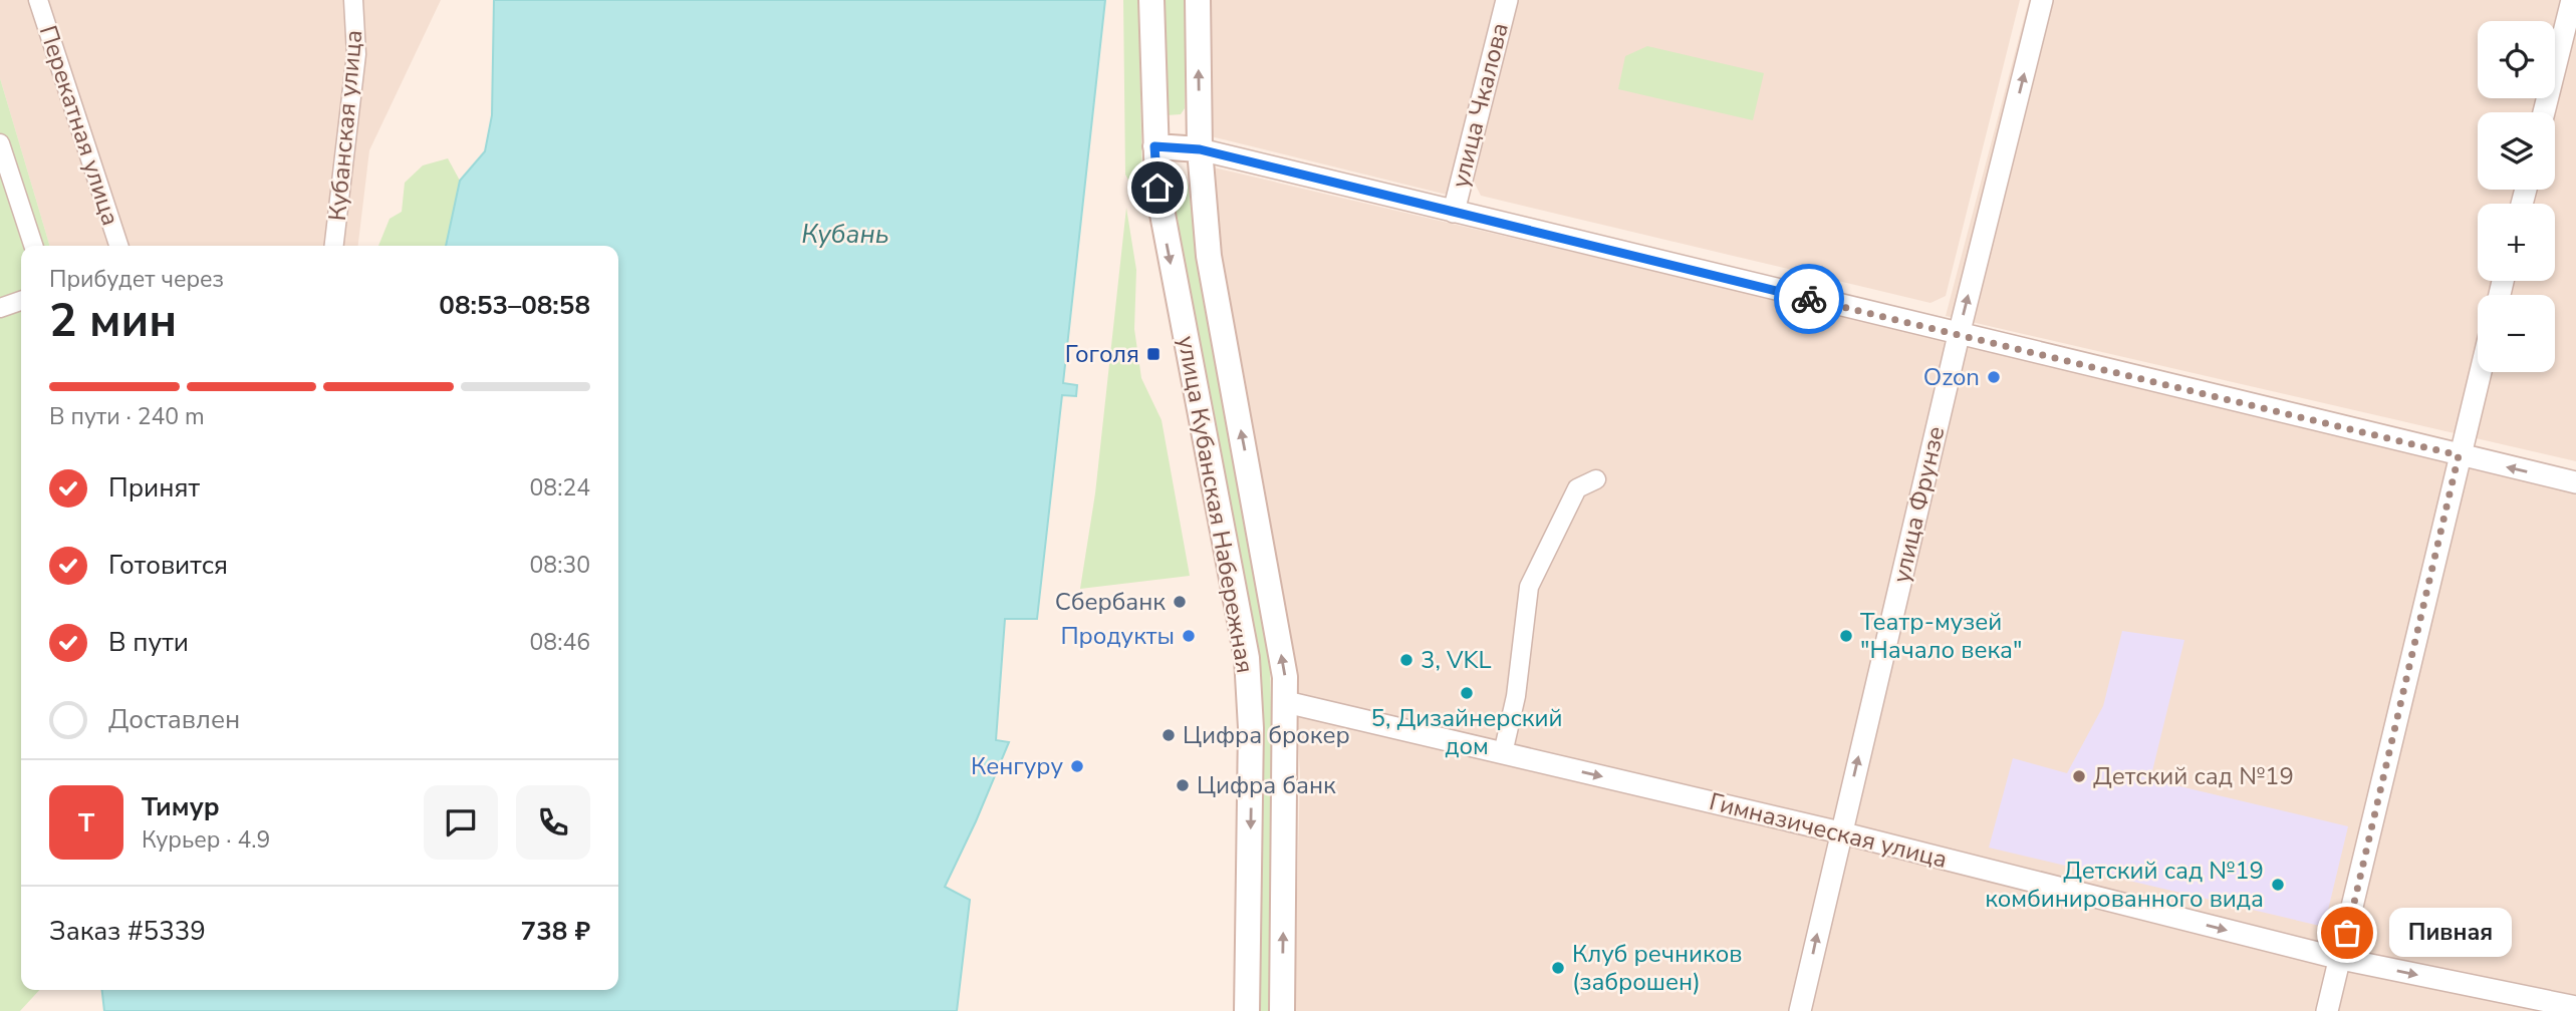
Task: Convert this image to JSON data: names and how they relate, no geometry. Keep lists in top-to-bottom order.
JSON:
{
  "streets": {
    "main road": ["улица Кубанская Набережная"],
    "street": [
      "улица Чкалова",
      "Перекатная улица",
      "Кубанская улица",
      "улица Фрунзе",
      "Гимназическая улица"
    ]
  },
  "crossings": [
    ["улица Кубанская Набережная", "Гимназическая улица"],
    ["улица Фрунзе", "Гимназическая улица"]
  ],
  "one_way": ["улица Фрунзе", "Гимназическая улица"],
  "water": ["Кубань"],
  "places": {
    "transit": ["Гоголя"],
    "other": [
      "Ozon",
      "Сбербанк",
      "Продукты",
      "Театр-музей \"Начало века\"",
      "3, VKL",
      "5, Дизайнерский дом",
      "Цифра брокер",
      "Кенгуру",
      "Детский сад №19",
      "Цифра банк",
      "Детский сад №19 комбинированного вида",
      "Пивная",
      "Клуб речников (заброшен)"
    ]
  },
  "page": {
    "map_buttons": ["+", "−"],
    "heading": ["2 мин", "Прибудет через", "08:53–08:58"],
    "panel": [
      "Тимур",
      "Курьер · 4.9",
      "Заказ #5339",
      "738 ₽"
    ],
    "bar": "В пути · 240 m",
    "list": [
      ["Принят", "08:24"],
      ["Готовится", "08:30"],
      ["В пути", "08:46"],
      "Доставлен"
    ],
    "round": "Т",
    "bubble": "Пивная"
  }
}
